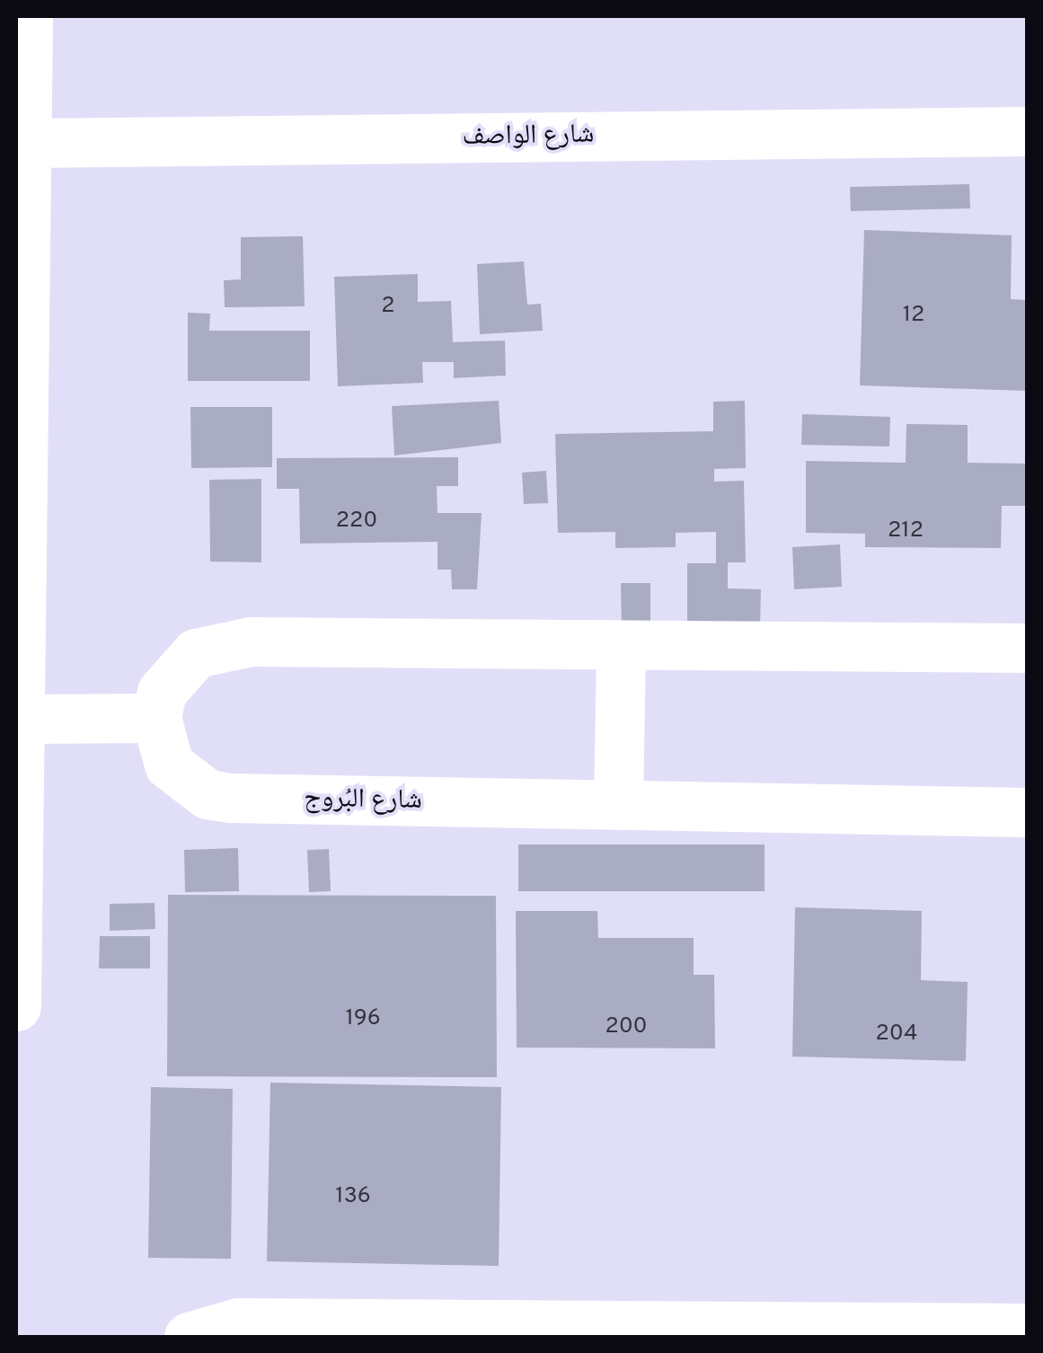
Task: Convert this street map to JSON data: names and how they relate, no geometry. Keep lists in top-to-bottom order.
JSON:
{
  "streets": {
    "street": ["شارع الواصف", "شارع البُروج"]
  },
  "house_numbers": [
    "2",
    "12",
    "220",
    "212",
    "196",
    "200",
    "204",
    "136"
  ]
}
